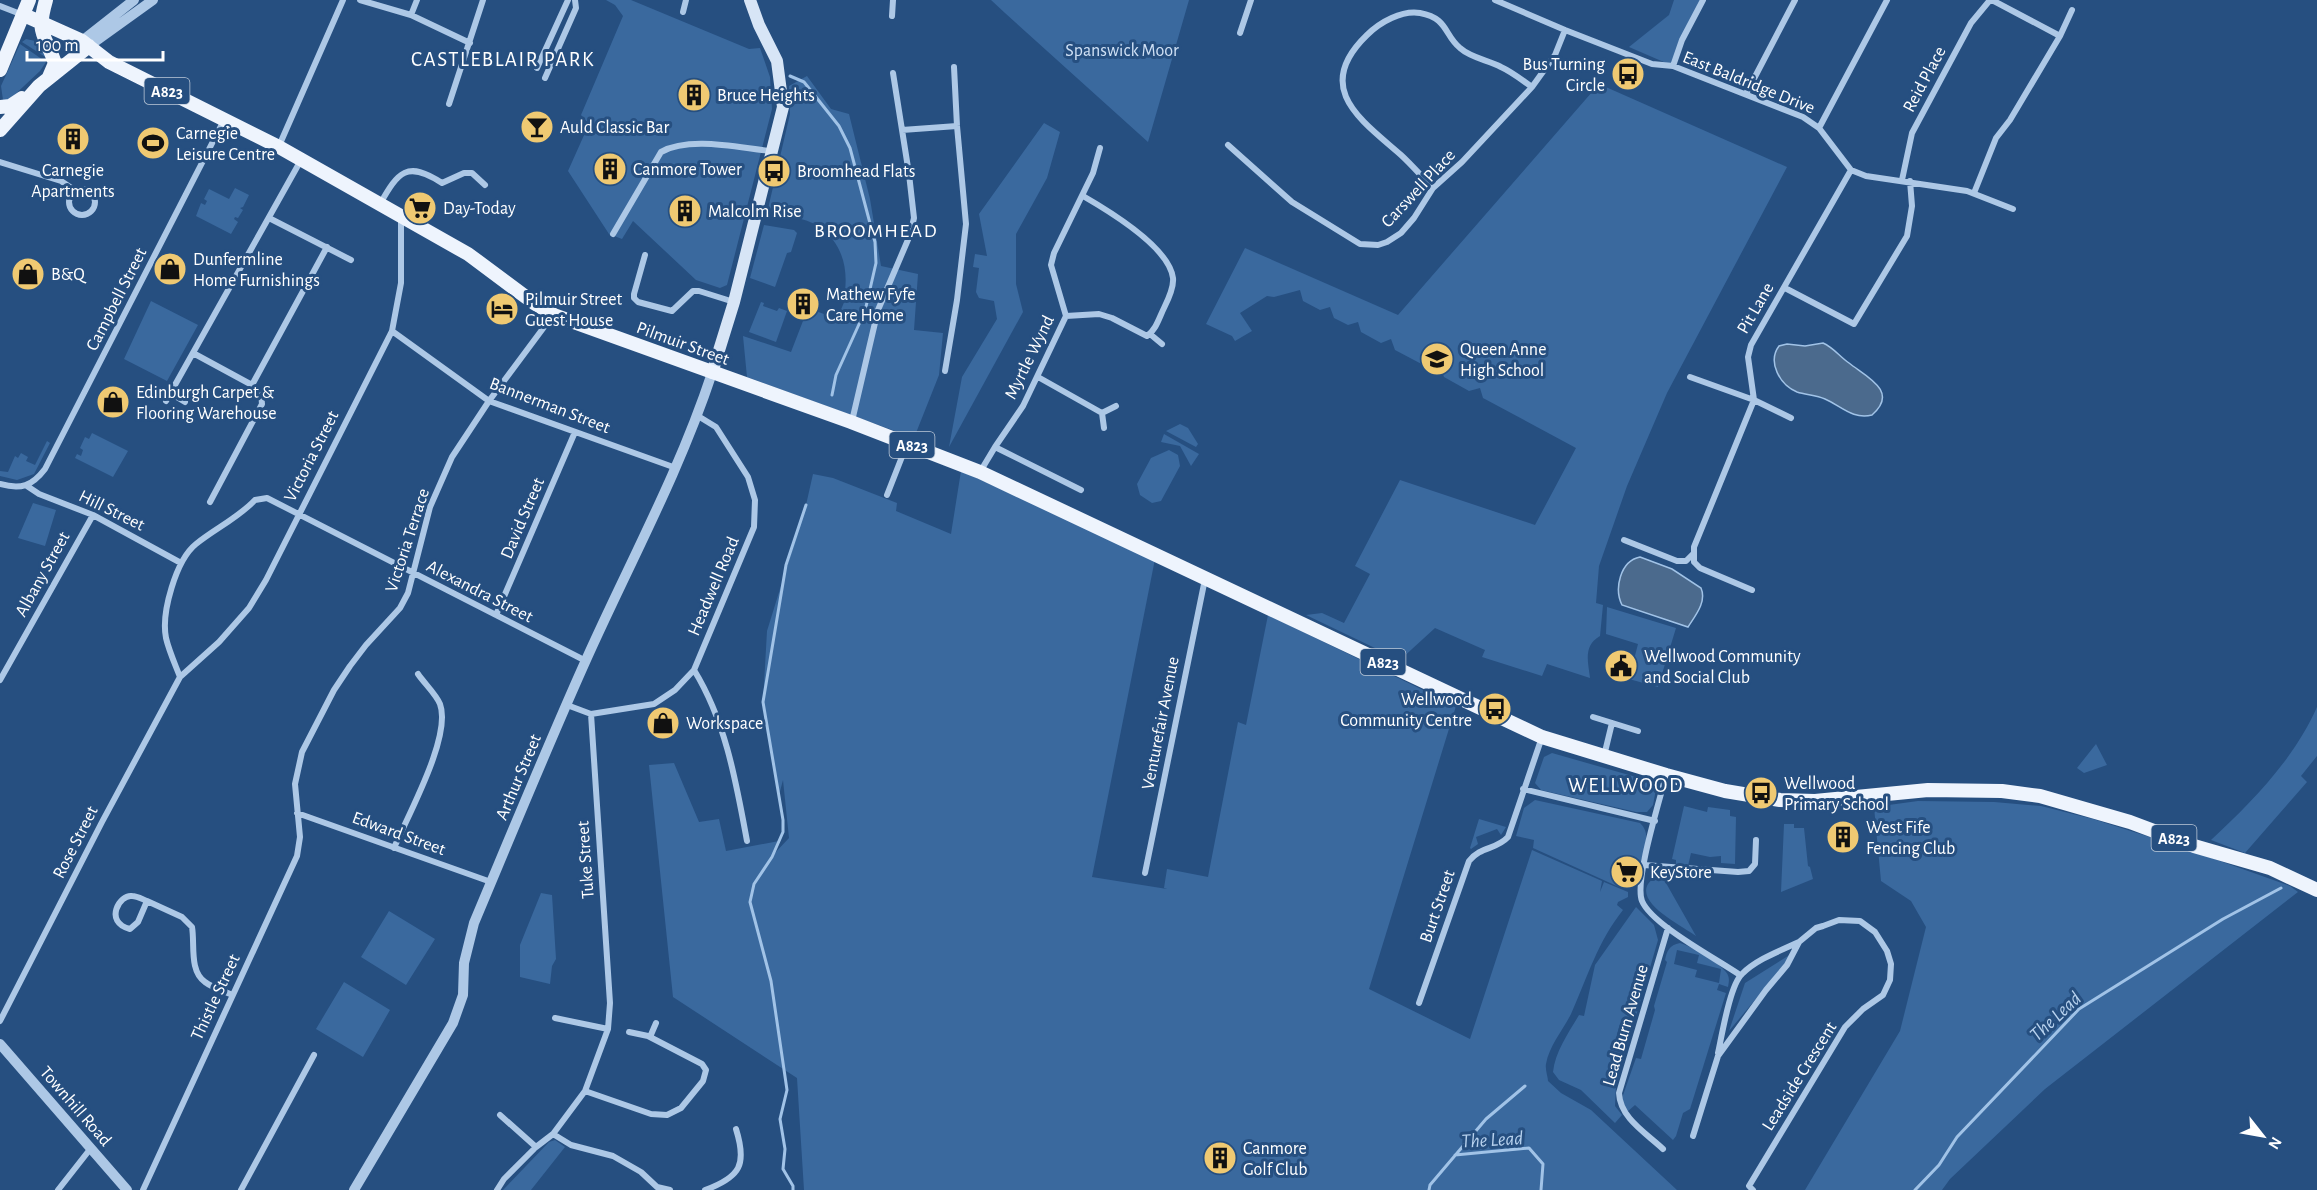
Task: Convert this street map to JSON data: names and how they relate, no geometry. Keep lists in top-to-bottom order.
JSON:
{
  "streets": {
    "main road": ["A823", "Pilmuir Street"],
    "street": [
      "Reid Place",
      "East Baldridge Drive",
      "Carswell Place",
      "Campbell Street",
      "Pit Lane",
      "Myrtle Wynd",
      "Bannerman Street",
      "Victoria Street",
      "Hill Street",
      "David Street",
      "Victoria Terrace",
      "Albany Street",
      "Headwell Road",
      "Alexandra Street",
      "Venturefair Avenue",
      "Arthur Street",
      "Edward Street",
      "Rose Street",
      "Tuke Street",
      "Burt Street",
      "Thistle Street",
      "Lead Burn Avenue",
      "Leadside Crescent",
      "Townhill Road"
    ]
  },
  "crossings": [
    ["East Baldridge Drive", "Carswell Place"],
    ["East Baldridge Drive", "Pit Lane"],
    ["A823", "Pilmuir Street"],
    ["A823", "Venturefair Avenue"],
    ["A823", "Burt Street"],
    ["Campbell Street", "Pilmuir Street"],
    ["Campbell Street", "Hill Street"],
    ["Pilmuir Street", "Myrtle Wynd"],
    ["Pilmuir Street", "Victoria Street"],
    ["Pilmuir Street", "Victoria Terrace"],
    ["Pilmuir Street", "Venturefair Avenue"],
    ["Pilmuir Street", "Arthur Street"],
    ["Bannerman Street", "Victoria Street"],
    ["Bannerman Street", "David Street"],
    ["Bannerman Street", "Victoria Terrace"],
    ["Bannerman Street", "Arthur Street"],
    ["Victoria Street", "Alexandra Street"],
    ["Victoria Street", "Rose Street"],
    ["Hill Street", "Albany Street"],
    ["Hill Street", "Alexandra Street"],
    ["David Street", "Alexandra Street"],
    ["Victoria Terrace", "Alexandra Street"],
    ["Victoria Terrace", "Edward Street"],
    ["Victoria Terrace", "Thistle Street"],
    ["Headwell Road", "Arthur Street"],
    ["Headwell Road", "Tuke Street"],
    ["Alexandra Street", "Arthur Street"],
    ["Arthur Street", "Edward Street"],
    ["Edward Street", "Thistle Street"]
  ],
  "districts": ["CASTLEBLAIR PARK", "BROOMHEAD", "WELLWOOD"],
  "water": ["The Lead"],
  "parks": ["Spanswick Moor"],
  "places": {
    "bus stop": [
      "Bus Turning Circle",
      "Broomhead Flats",
      "Wellwood Community Centre",
      "Wellwood Primary School"
    ],
    "building": [
      "Bruce Heights",
      "Carnegie Apartments",
      "Canmore Tower",
      "Malcolm Rise",
      "Mathew Fyfe Care Home",
      "West Fife Fencing Club",
      "Canmore Golf Club"
    ],
    "bar": ["Auld Classic Bar"],
    "sports": ["Carnegie Leisure Centre"],
    "supermarket": ["Day-Today", "KeyStore"],
    "shop": [
      "Dunfermline Home Furnishings",
      "B&Q",
      "Edinburgh Carpet & Flooring Warehouse",
      "Workspace"
    ],
    "hotel": ["Pilmuir Street Guest House"],
    "school or university": ["Queen Anne High School"],
    "public building": ["Wellwood Community and Social Club"]
  },
  "scale_bar": "100 m",
  "north": "bottom right"
}
